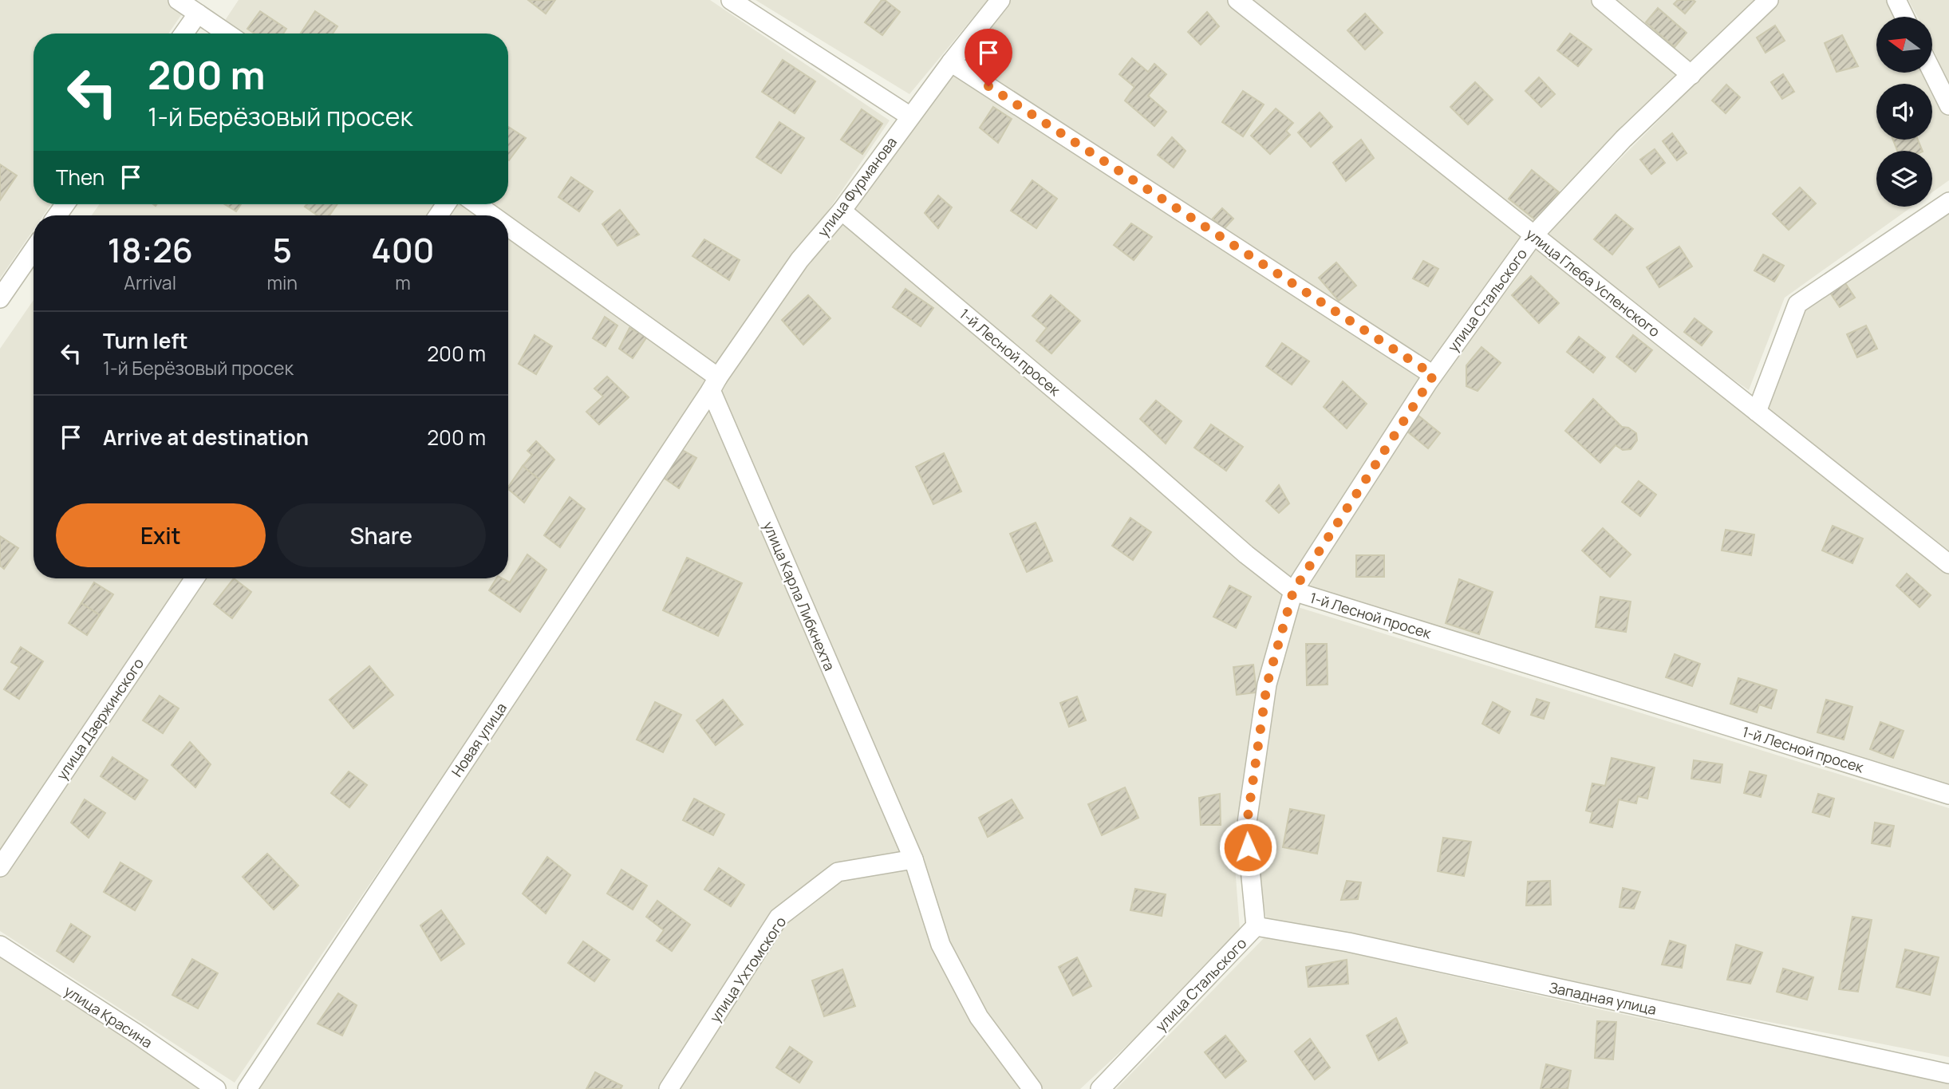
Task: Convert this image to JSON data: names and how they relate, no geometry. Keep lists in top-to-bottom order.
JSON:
{
  "streets": {
    "street": [
      "улица Фурманова",
      "улица Глеба Успенского",
      "улица Стальского",
      "1-й Лесной просек",
      "улица Карла Либкнехта",
      "улица Дзержинского",
      "Новая улица",
      "улица Ухтомского",
      "Западная улица",
      "улица Красина"
    ]
  },
  "crossings": [
    ["улица Фурманова", "1-й Лесной просек"],
    ["улица Фурманова", "улица Карла Либкнехта"],
    ["улица Фурманова", "Новая улица"],
    ["улица Глеба Успенского", "улица Стальского"],
    ["улица Стальского", "1-й Лесной просек"],
    ["улица Стальского", "Западная улица"],
    ["улица Карла Либкнехта", "Новая улица"],
    ["улица Карла Либкнехта", "улица Ухтомского"]
  ],
  "north": "left",
  "page": {
    "turn": ["200 m", "1-й Берёзовый просек"],
    "then": "Then",
    "eta": [
      "18:26",
      "Arrival",
      "5",
      "min",
      "400",
      "m"
    ],
    "list": [
      {
        "name": "Turn left",
        "note": "1-й Берёзовый просек",
        "value": "200 m"
      },
      {
        "name": "Arrive at destination",
        "value": "200 m"
      }
    ],
    "buttons": ["Exit", "Share"]
  }
}
